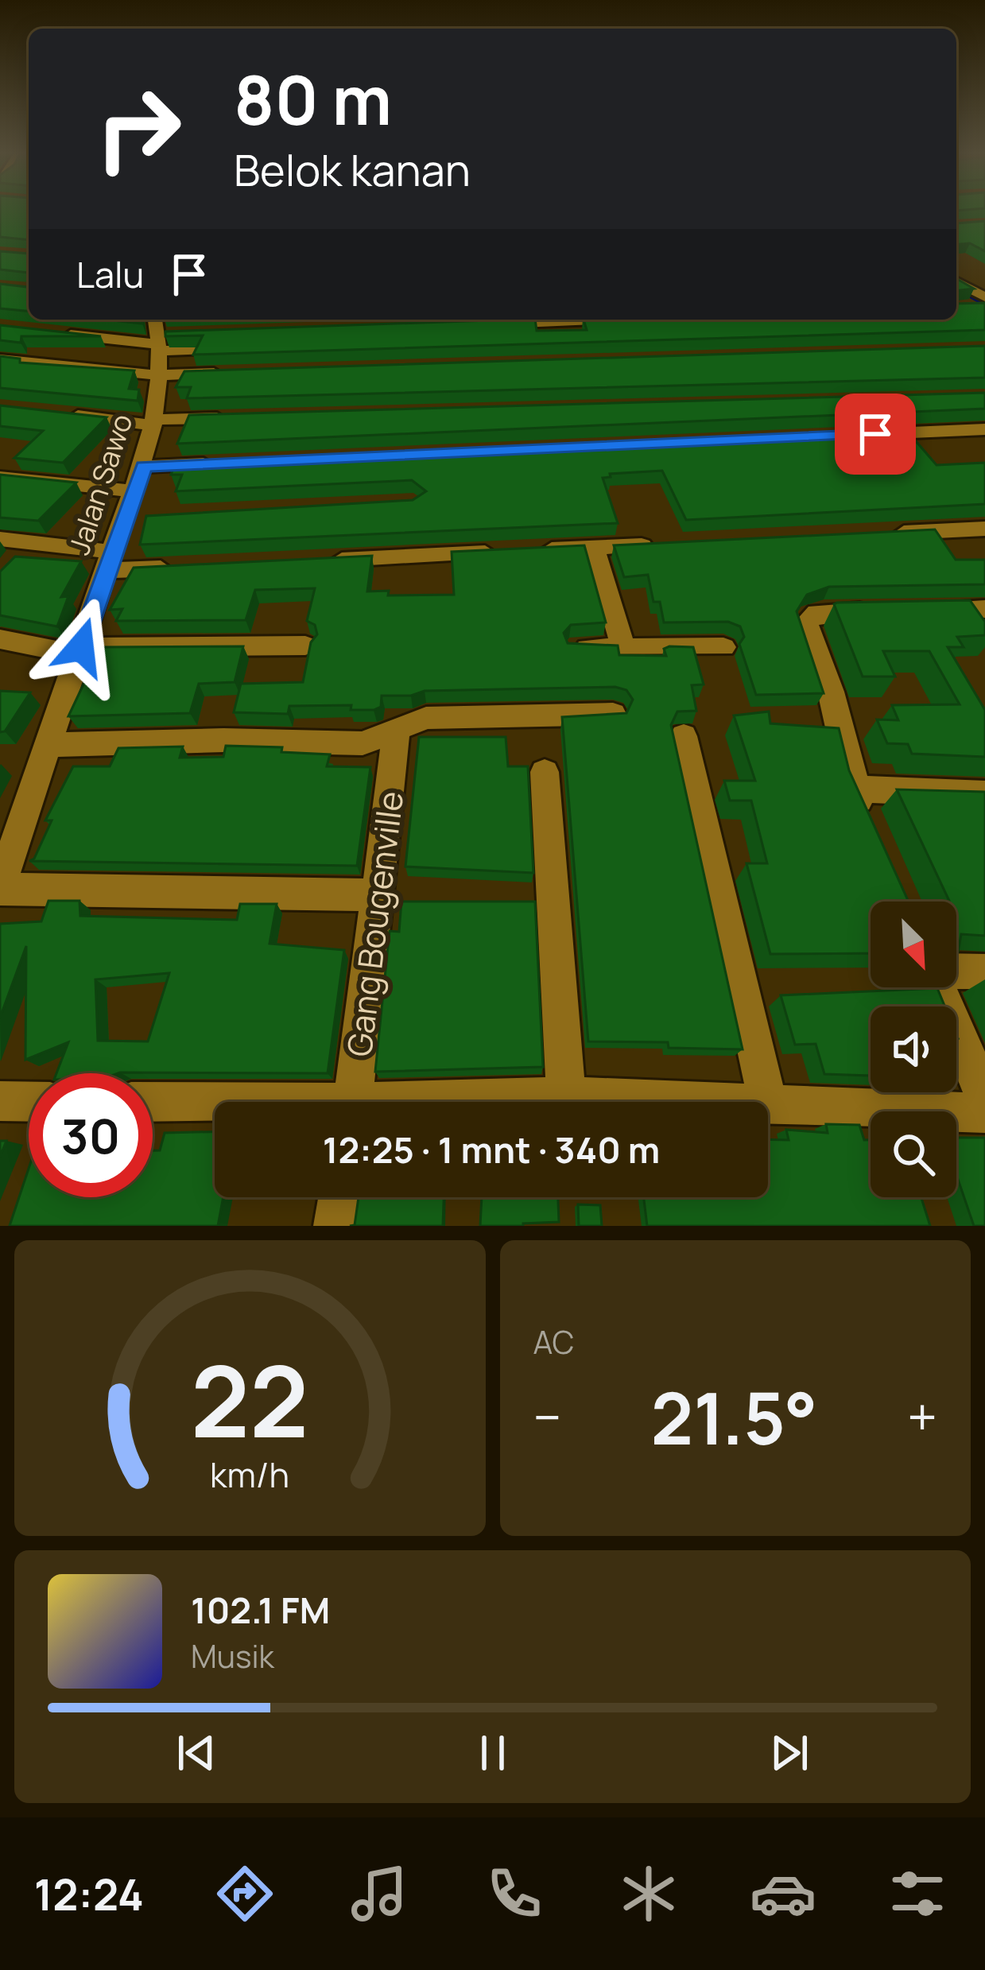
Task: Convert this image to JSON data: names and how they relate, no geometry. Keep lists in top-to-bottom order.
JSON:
{
  "streets": {
    "street": ["Jalan Sawo", "Gang Bougenville"]
  },
  "north": "bottom right",
  "page": {
    "turn": ["80 m", "Belok kanan"],
    "then": "Lalu",
    "limit": "30",
    "trip": "12:25 · 1 mnt · 340 m",
    "tile": "AC",
    "heat": ["−", "21.5°", "+"],
    "song": ["102.1 FM", "Musik"],
    "tabs": "12:24",
    "gauge": ["22", "km/h"]
  }
}
